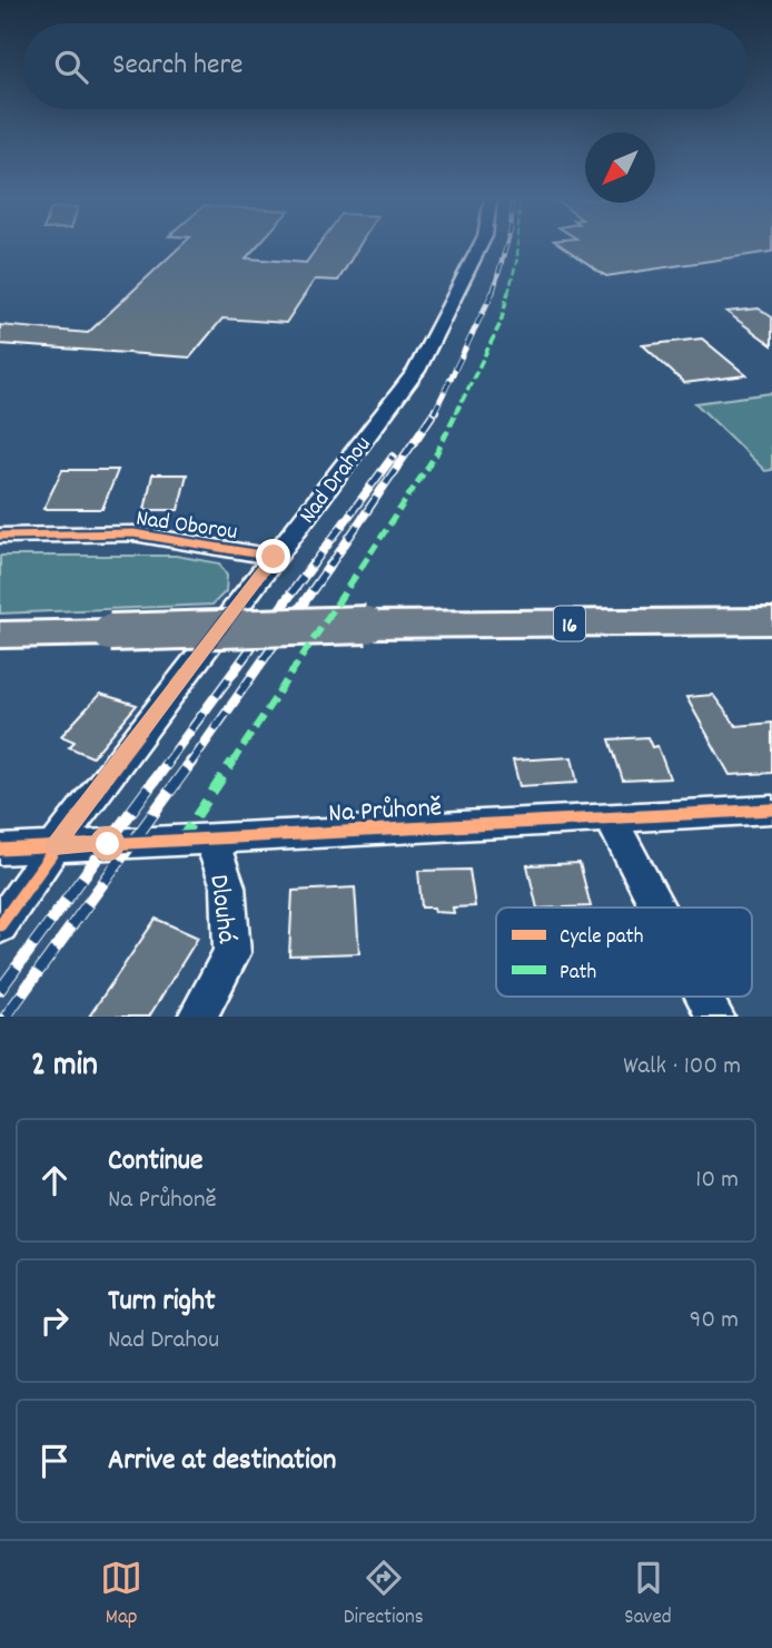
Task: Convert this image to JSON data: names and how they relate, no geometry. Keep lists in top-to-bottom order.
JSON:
{
  "streets": {
    "main road": ["16"],
    "street": [
      "Nad Drahou",
      "Nad Oborou",
      "Na Průhoně",
      "Dlouhá"
    ]
  },
  "crossings": [
    ["Nad Drahou", "Nad Oborou"],
    ["Nad Drahou", "Na Průhoně"],
    ["Na Průhoně", "Dlouhá"]
  ],
  "legend": ["Cycle path", "Path"],
  "north": "bottom left",
  "page": {
    "search": "Search here",
    "heading": ["2 min", "Walk · 100 m"],
    "list": [
      ["Continue", "Na Průhoně", "10 m"],
      ["Turn right", "Nad Drahou", "90 m"],
      "Arrive at destination"
    ],
    "nav": ["Map", "Directions", "Saved"]
  }
}
